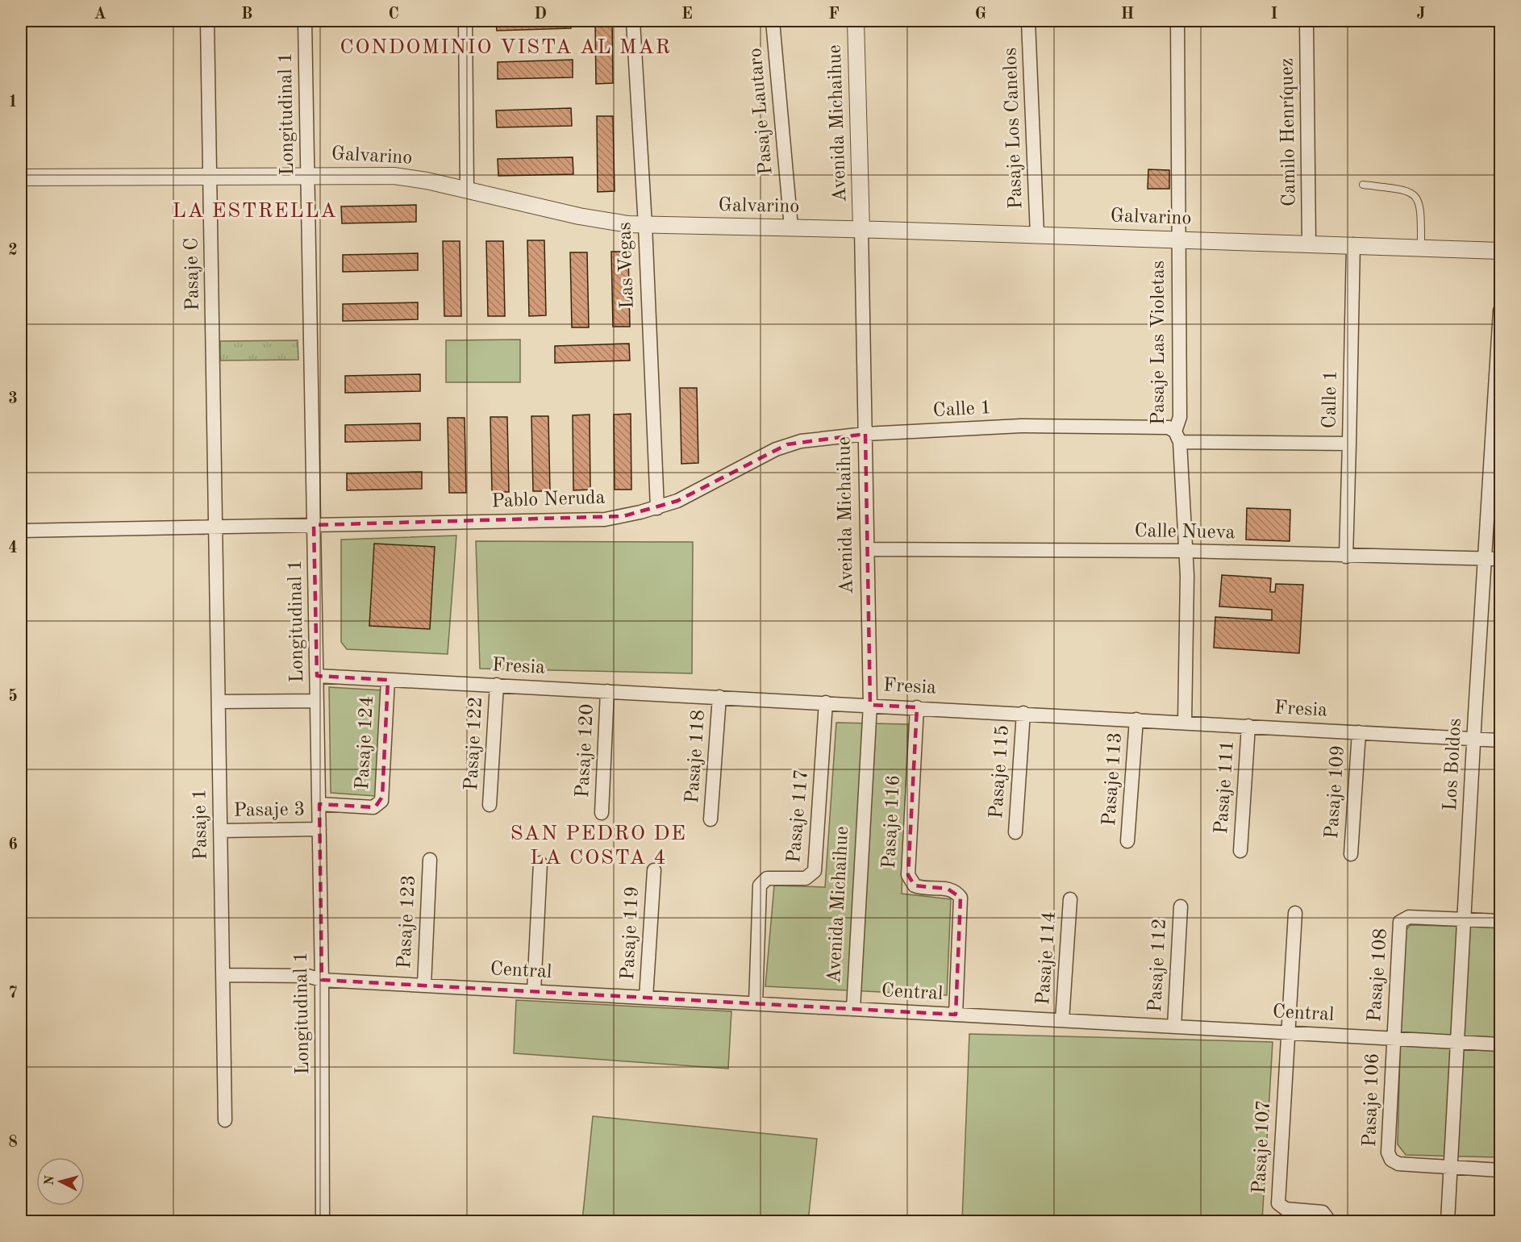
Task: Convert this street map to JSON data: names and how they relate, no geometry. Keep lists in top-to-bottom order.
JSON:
{
  "streets": {
    "street": [
      "Pasaje Lautaro",
      "Longitudinal 1",
      "Avenida Michaihue",
      "Pasaje Los Canelos",
      "Camilo Henríquez",
      "Galvarino",
      "Las Vegas",
      "Pasaje C",
      "Pasaje Las Violetas",
      "Calle 1",
      "Pablo Neruda",
      "Calle Nueva",
      "Fresia",
      "Pasaje 124",
      "Pasaje 122",
      "Pasaje 120",
      "Pasaje 118",
      "Los Boldos",
      "Pasaje 115",
      "Pasaje 113",
      "Pasaje 111",
      "Pasaje 109",
      "Pasaje 3",
      "Pasaje 117",
      "Pasaje 116",
      "Pasaje 1",
      "Pasaje 123",
      "Pasaje 119",
      "Pasaje 114",
      "Pasaje 112",
      "Central",
      "Pasaje 108",
      "Pasaje 106",
      "Pasaje 107"
    ]
  },
  "crossings": [
    ["Pasaje Lautaro", "Galvarino"],
    ["Longitudinal 1", "Galvarino"],
    ["Longitudinal 1", "Pablo Neruda"],
    ["Longitudinal 1", "Fresia"],
    ["Longitudinal 1", "Pasaje 124"],
    ["Longitudinal 1", "Pasaje 3"],
    ["Longitudinal 1", "Central"],
    ["Avenida Michaihue", "Galvarino"],
    ["Avenida Michaihue", "Calle 1"],
    ["Avenida Michaihue", "Pablo Neruda"],
    ["Avenida Michaihue", "Calle Nueva"],
    ["Avenida Michaihue", "Fresia"],
    ["Avenida Michaihue", "Central"],
    ["Pasaje Los Canelos", "Galvarino"],
    ["Camilo Henríquez", "Galvarino"],
    ["Galvarino", "Las Vegas"],
    ["Galvarino", "Pasaje C"],
    ["Galvarino", "Pasaje Las Violetas"],
    ["Galvarino", "Calle 1"],
    ["Las Vegas", "Pablo Neruda"],
    ["Pasaje C", "Pablo Neruda"],
    ["Pasaje C", "Pasaje 1"],
    ["Pasaje Las Violetas", "Calle 1"],
    ["Pasaje Las Violetas", "Calle Nueva"],
    ["Pasaje Las Violetas", "Fresia"],
    ["Calle 1", "Pablo Neruda"],
    ["Pablo Neruda", "Pasaje 1"],
    ["Calle Nueva", "Los Boldos"],
    ["Fresia", "Pasaje 124"],
    ["Fresia", "Pasaje 122"],
    ["Fresia", "Pasaje 120"],
    ["Fresia", "Pasaje 118"],
    ["Fresia", "Los Boldos"],
    ["Fresia", "Pasaje 115"],
    ["Fresia", "Pasaje 113"],
    ["Fresia", "Pasaje 111"],
    ["Fresia", "Pasaje 109"],
    ["Fresia", "Pasaje 117"],
    ["Fresia", "Pasaje 116"],
    ["Los Boldos", "Central"],
    ["Los Boldos", "Pasaje 108"],
    ["Los Boldos", "Pasaje 106"],
    ["Pasaje 3", "Pasaje 1"],
    ["Pasaje 117", "Central"],
    ["Pasaje 116", "Central"],
    ["Pasaje 1", "Central"],
    ["Pasaje 123", "Central"],
    ["Pasaje 119", "Central"],
    ["Pasaje 114", "Central"],
    ["Pasaje 112", "Central"],
    ["Central", "Pasaje 108"],
    ["Central", "Pasaje 106"],
    ["Central", "Pasaje 107"],
    ["Pasaje 108", "Pasaje 106"]
  ],
  "districts": ["CONDOMINIO VISTA AL MAR", "LA ESTRELLA", "SAN PEDRO DE LA COSTA 4"],
  "north": "left",
  "grid": {
    "columns": [
      "A",
      "B",
      "C",
      "D",
      "E",
      "F",
      "G",
      "H",
      "I",
      "J"
    ],
    "rows": [
      "1",
      "2",
      "3",
      "4",
      "5",
      "6",
      "7",
      "8"
    ]
  }
}
